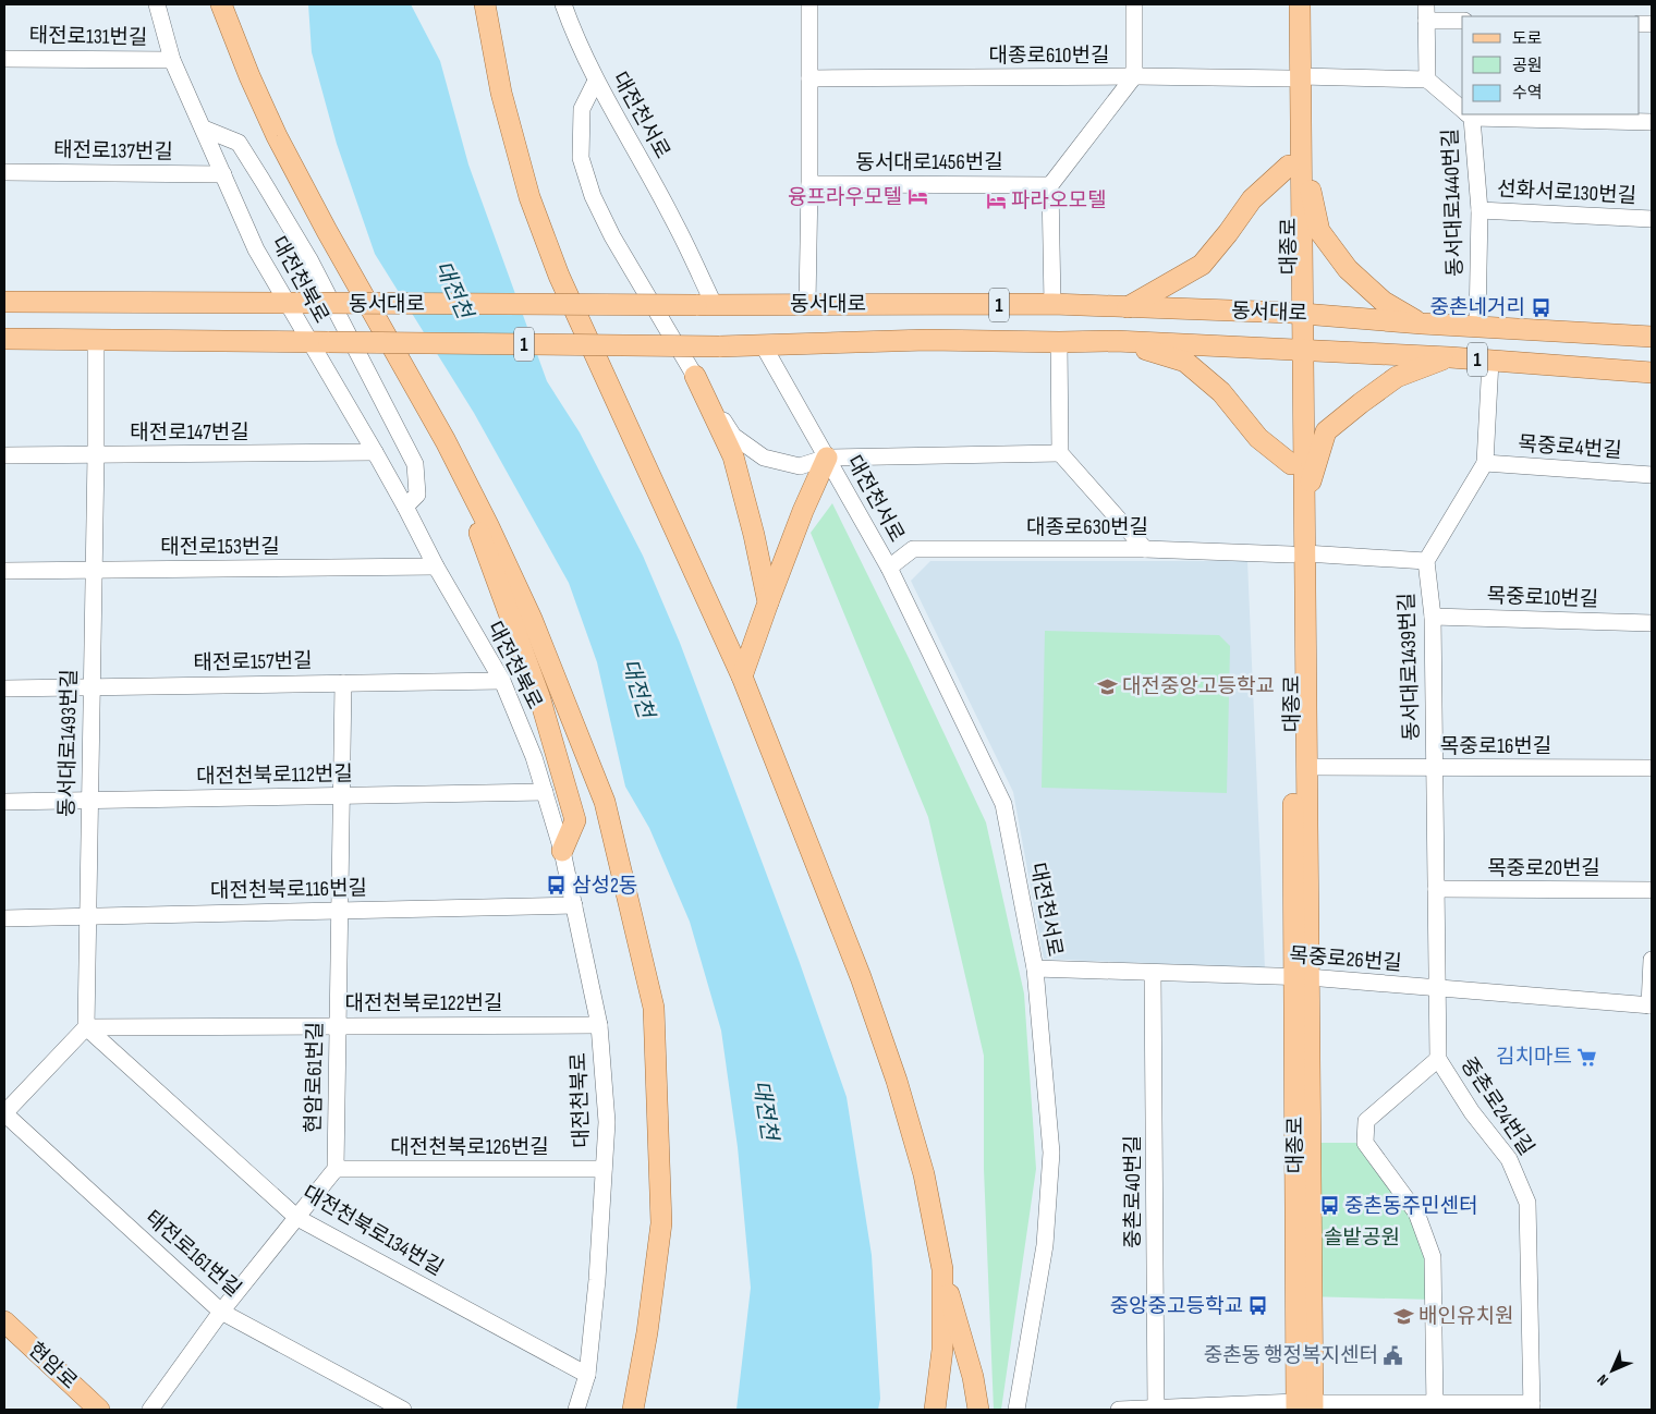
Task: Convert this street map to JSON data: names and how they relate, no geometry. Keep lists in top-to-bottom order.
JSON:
{
  "streets": {
    "main road": [
      "대종로",
      "동서대로",
      "1",
      "현암로"
    ],
    "street": [
      "태전로131번길",
      "대종로610번길",
      "대전천서로",
      "태전로137번길",
      "동서대로1456번길",
      "선화서로130번길",
      "동서대로1440번길",
      "대전천북로",
      "태전로147번길",
      "목중로4번길",
      "대종로630번길",
      "태전로153번길",
      "목중로10번길",
      "태전로157번길",
      "동서대로1439번길",
      "동서대로1493번길",
      "목중로16번길",
      "대전천북로112번길",
      "목중로20번길",
      "대전천북로116번길",
      "목중로26번길",
      "대전천북로122번길",
      "현암로61번길",
      "중촌로24번길",
      "대전천북로126번길",
      "중촌로40번길",
      "대전천북로134번길",
      "태전로161번길"
    ]
  },
  "crossings": [
    ["태전로131번길", "대전천북로"],
    ["대종로610번길", "동서대로1440번길"],
    ["대종로610번길", "대종로"],
    ["대전천서로", "동서대로"],
    ["대전천서로", "대종로630번길"],
    ["대전천서로", "목중로26번길"],
    ["태전로137번길", "대전천북로"],
    ["선화서로130번길", "동서대로1440번길"],
    ["동서대로1440번길", "동서대로"],
    ["대종로", "동서대로"],
    ["대종로", "대종로630번길"],
    ["대종로", "목중로16번길"],
    ["대종로", "목중로26번길"],
    ["대전천북로", "동서대로"],
    ["대전천북로", "태전로147번길"],
    ["대전천북로", "태전로153번길"],
    ["대전천북로", "태전로157번길"],
    ["대전천북로", "대전천북로112번길"],
    ["대전천북로", "대전천북로116번길"],
    ["대전천북로", "대전천북로122번길"],
    ["대전천북로", "대전천북로126번길"],
    ["대전천북로", "대전천북로134번길"],
    ["동서대로", "동서대로1493번길"],
    ["태전로147번길", "동서대로1493번길"],
    ["태전로153번길", "동서대로1493번길"],
    ["목중로10번길", "동서대로1439번길"],
    ["태전로157번길", "동서대로1493번길"],
    ["태전로157번길", "현암로61번길"],
    ["동서대로1439번길", "목중로16번길"],
    ["동서대로1439번길", "목중로20번길"],
    ["동서대로1439번길", "목중로26번길"],
    ["동서대로1439번길", "중촌로24번길"],
    ["동서대로1493번길", "대전천북로112번길"],
    ["동서대로1493번길", "대전천북로116번길"],
    ["동서대로1493번길", "대전천북로122번길"],
    ["동서대로1493번길", "대전천북로134번길"],
    ["대전천북로112번길", "현암로61번길"],
    ["대전천북로116번길", "현암로61번길"],
    ["목중로26번길", "중촌로24번길"],
    ["목중로26번길", "중촌로40번길"],
    ["대전천북로122번길", "현암로61번길"],
    ["대전천북로122번길", "대전천북로134번길"],
    ["현암로61번길", "대전천북로126번길"]
  ],
  "water": ["대전천"],
  "parks": ["솔밭공원"],
  "places": {
    "hotel": ["융프라우모텔", "파라오모텔"],
    "bus stop": [
      "중촌네거리",
      "삼성2동",
      "중촌동주민센터",
      "중앙중고등학교"
    ],
    "school or university": ["대전중앙고등학교", "배인유치원"],
    "supermarket": ["김치마트"],
    "public building": ["중촌동 행정복지센터"]
  },
  "legend": ["도로", "공원", "수역"],
  "north": "bottom left"
}
